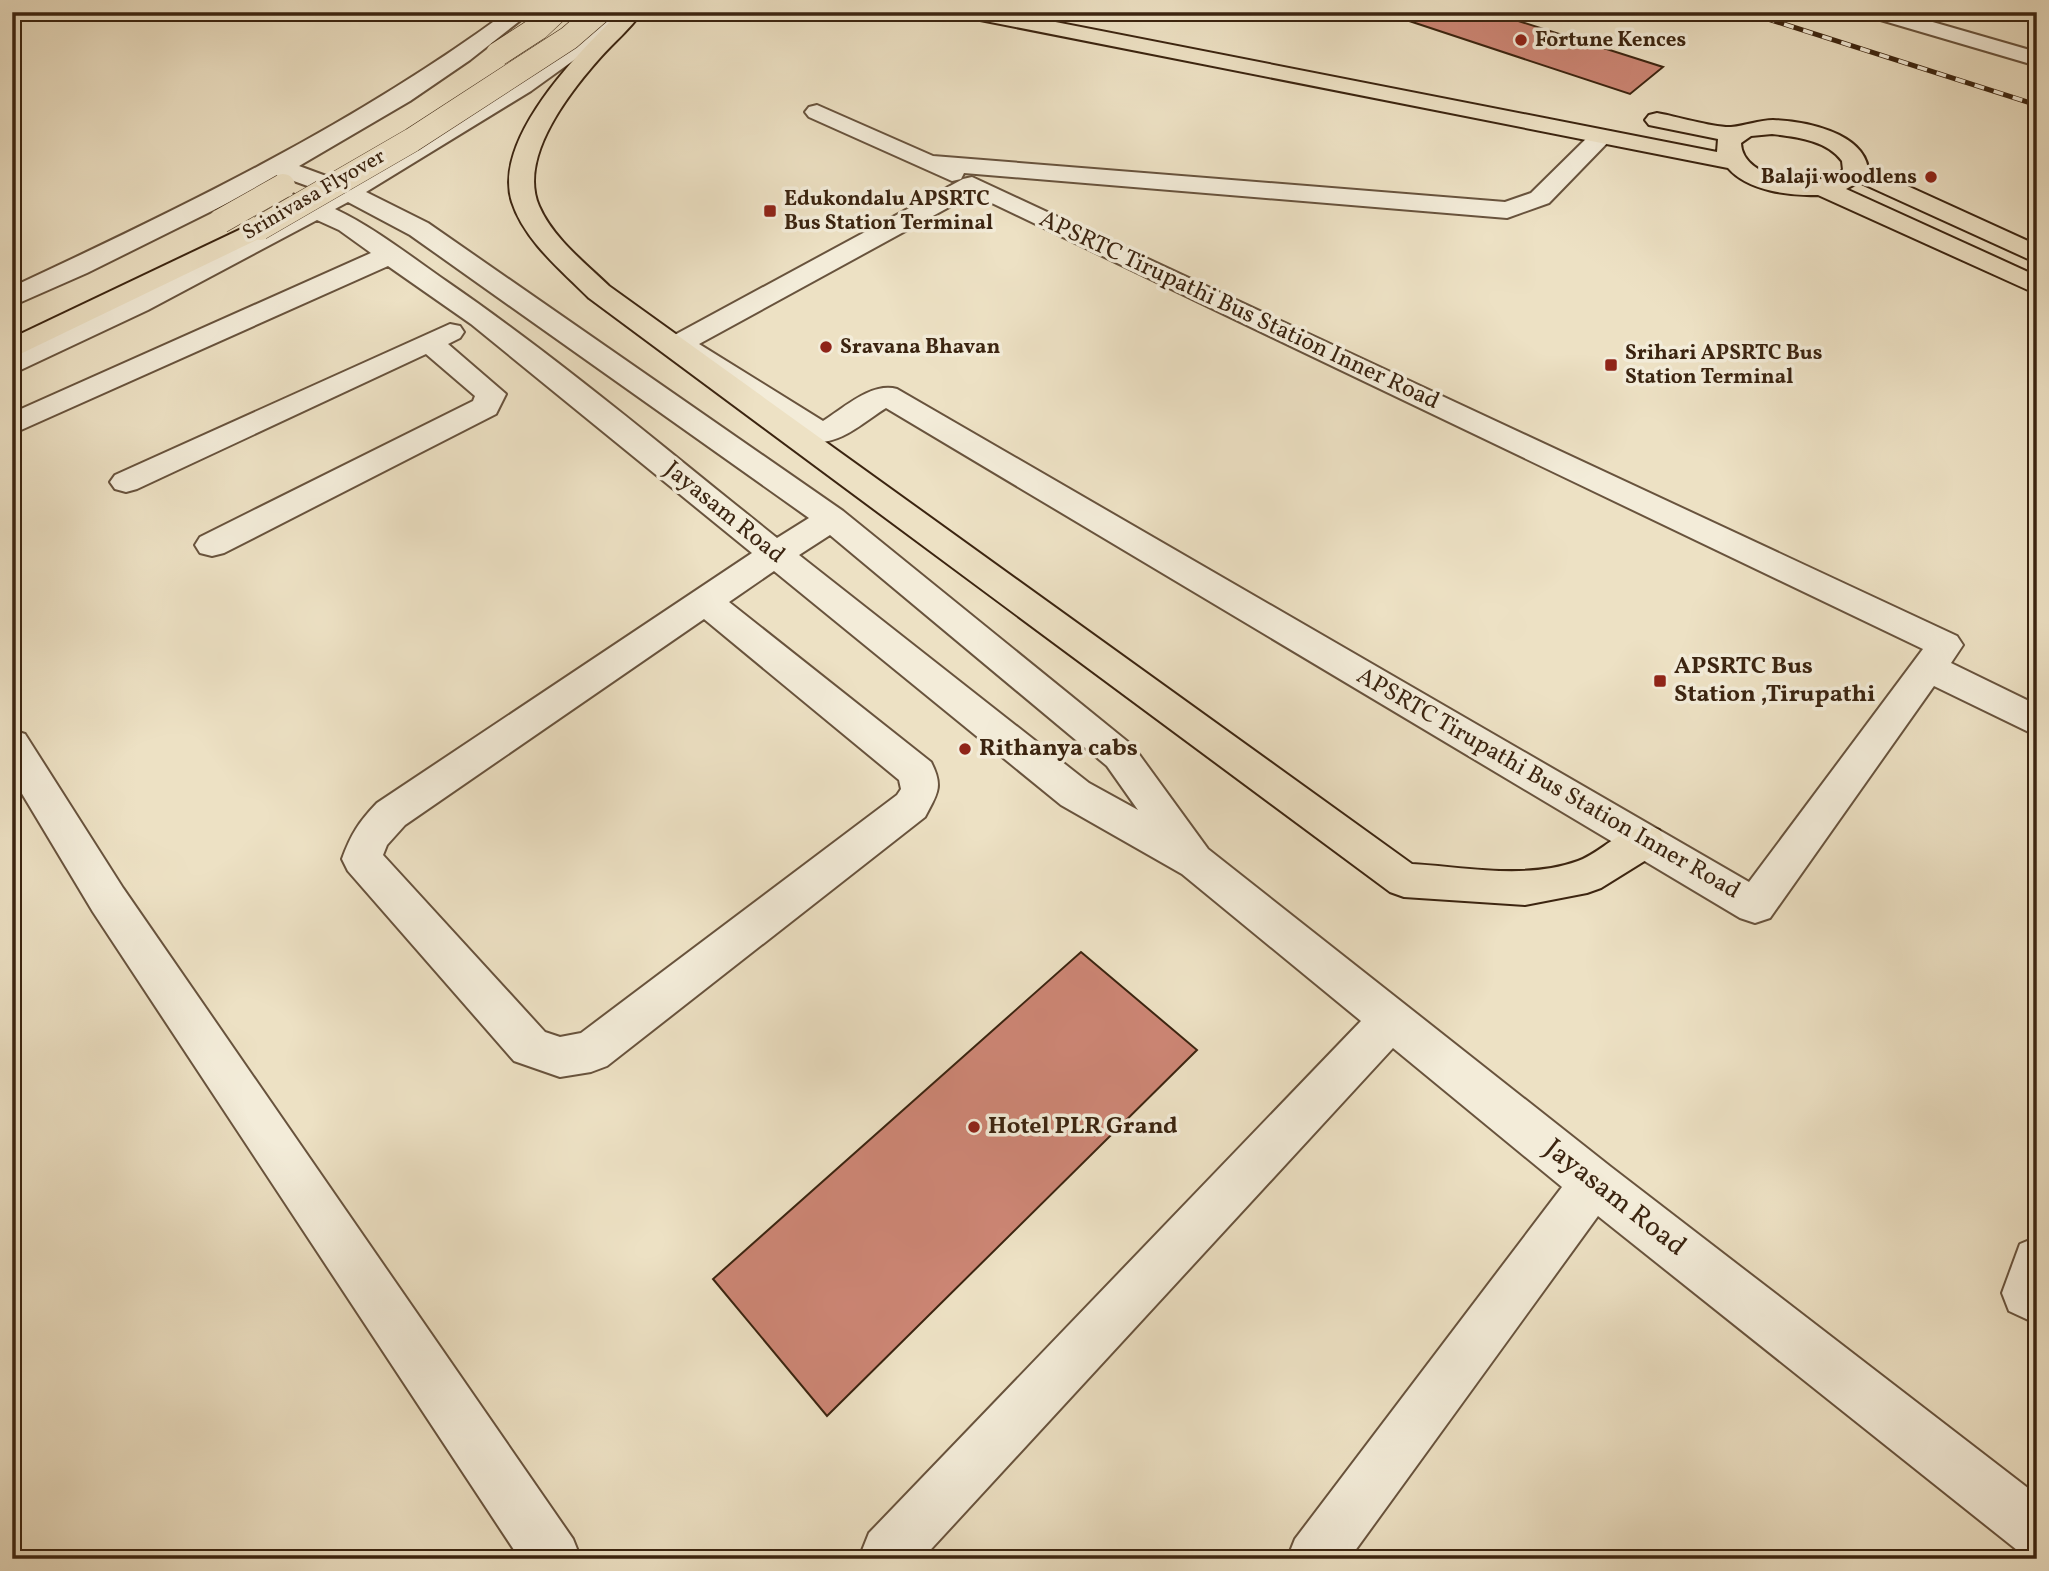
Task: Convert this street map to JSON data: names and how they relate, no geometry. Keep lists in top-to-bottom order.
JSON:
{
  "streets": {
    "main road": ["Srinivasa Flyover"],
    "street": ["APSRTC Tirupathi Bus Station Inner Road", "Jayasam Road"]
  },
  "places": {
    "other": [
      "Fortune Kences",
      "Balaji woodlens",
      "Sravana Bhavan",
      "Rithanya cabs",
      "Hotel PLR Grand"
    ],
    "transit": ["Edukondalu APSRTC Bus Station Terminal", "Srihari APSRTC Bus Station Terminal", "APSRTC Bus Station ,Tirupathi"]
  }
}
